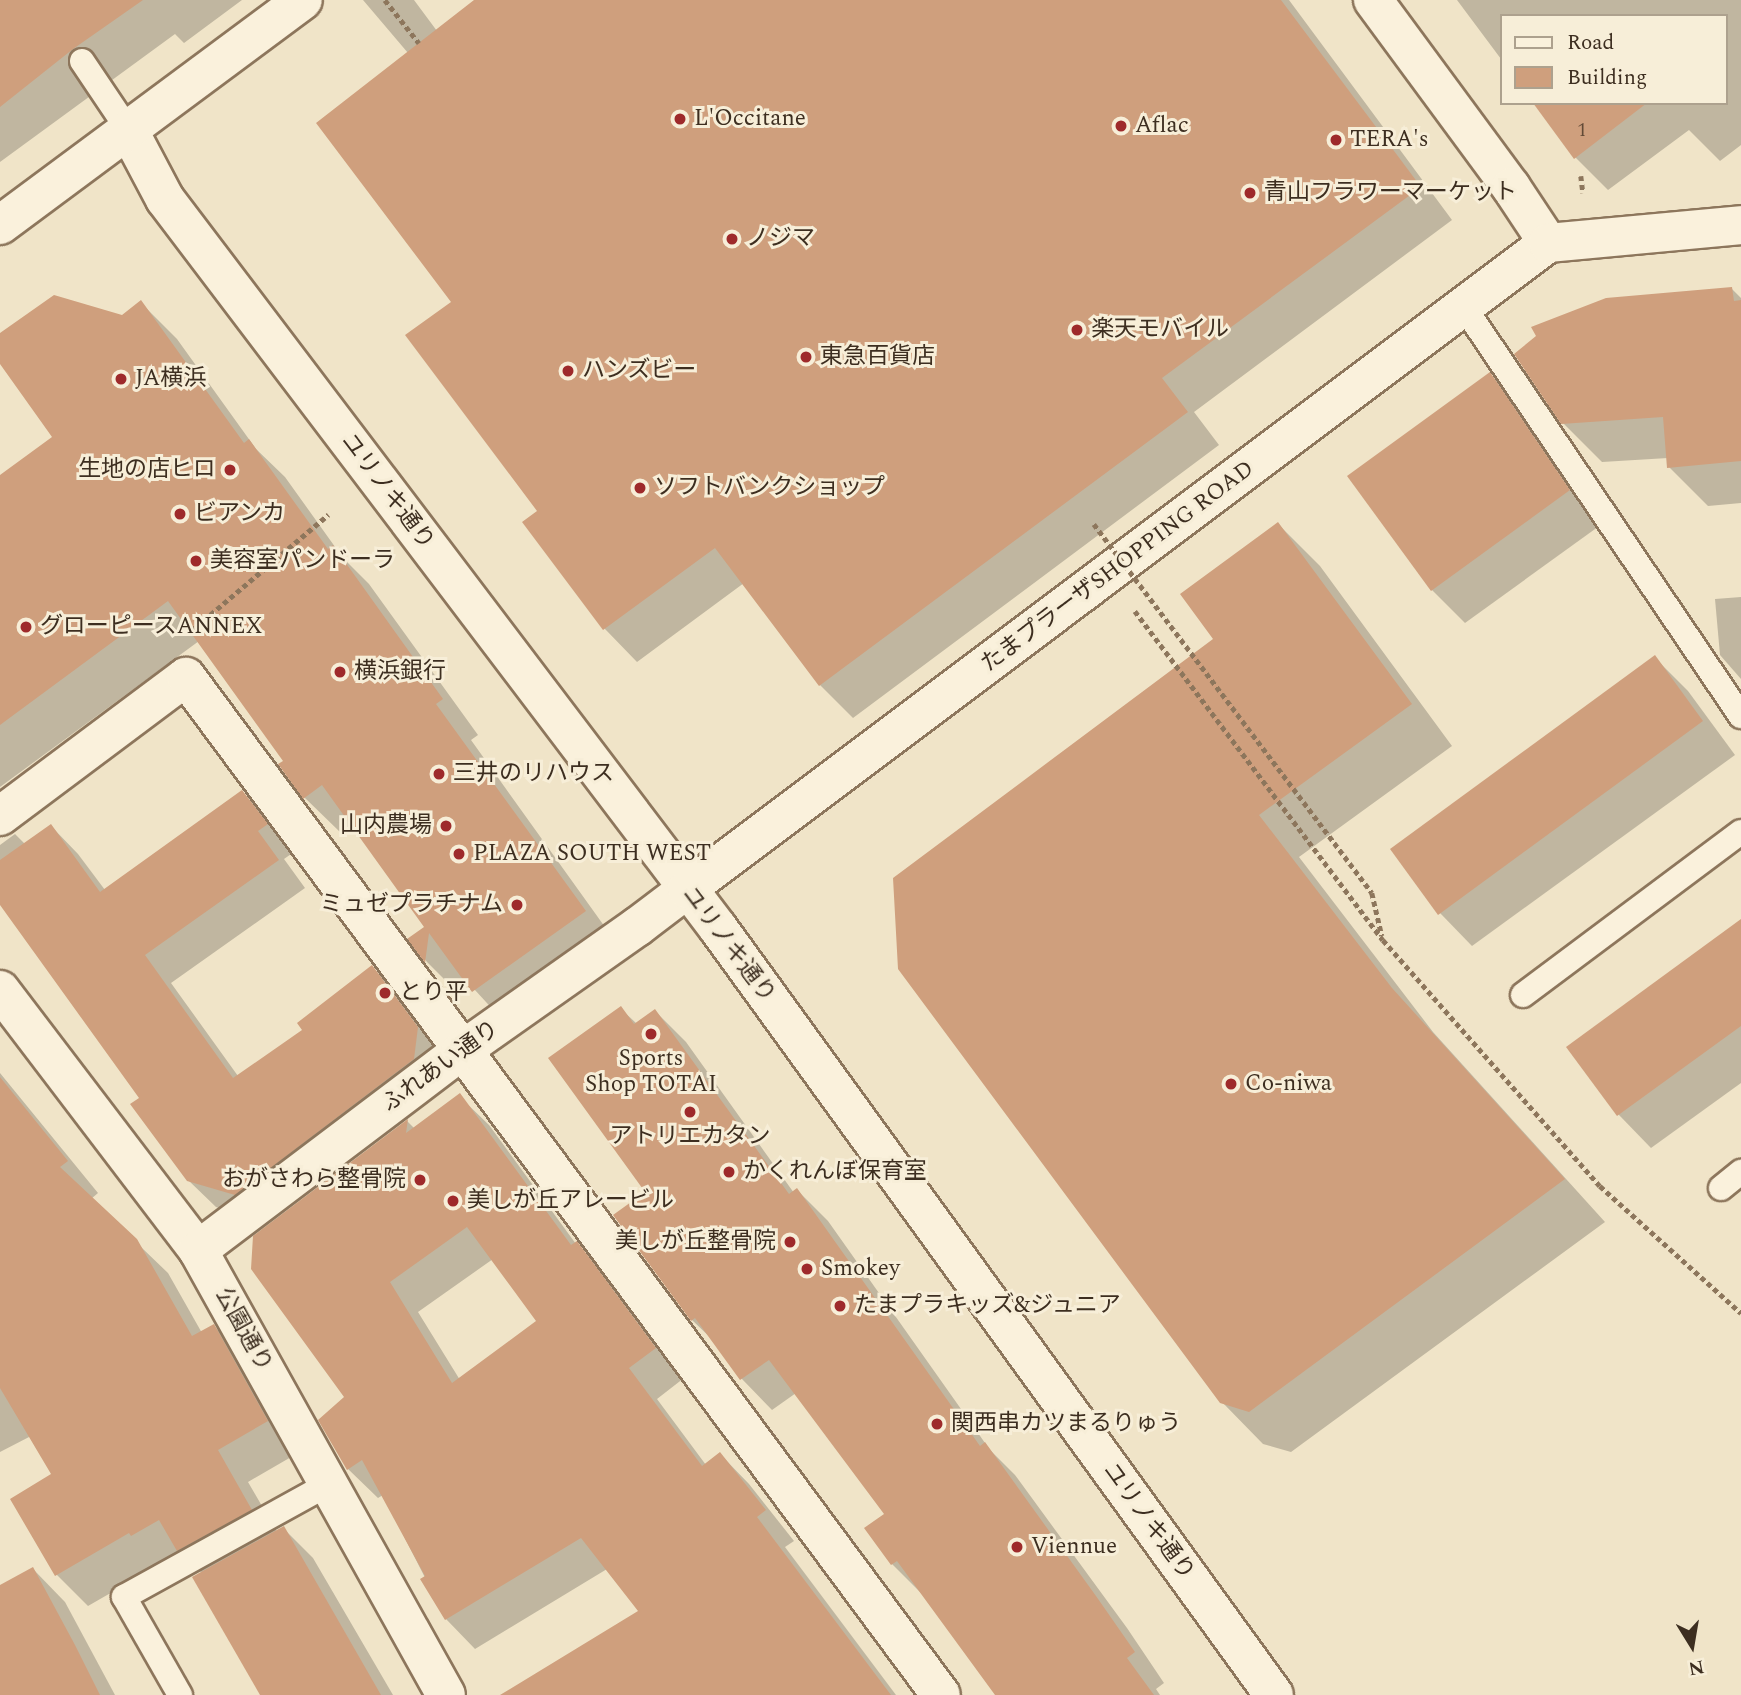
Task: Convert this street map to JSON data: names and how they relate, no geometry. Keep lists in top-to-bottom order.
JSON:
{
  "streets": {
    "street": [
      "ユリノキ通り",
      "たまプラーザSHOPPING ROAD",
      "ふれあい通り",
      "公園通り"
    ]
  },
  "crossings": [
    ["ユリノキ通り", "たまプラーザSHOPPING ROAD"],
    ["ユリノキ通り", "ふれあい通り"],
    ["たまプラーザSHOPPING ROAD", "ふれあい通り"],
    ["ふれあい通り", "公園通り"]
  ],
  "places": [
    "L'Occitane",
    "Aflac",
    "TERA's",
    "青山フラワーマーケット",
    "ノジマ",
    "楽天モバイル",
    "東急百貨店",
    "ハンズビー",
    "JA横浜",
    "生地の店ヒロ",
    "ソフトバンクショップ",
    "ビアンカ",
    "美容室パンドーラ",
    "グローピースANNEX",
    "横浜銀行",
    "三井のリハウス",
    "山内農場",
    "PLAZA SOUTH WEST",
    "ミュゼプラチナム",
    "とり平",
    "Sports Shop TOTAI",
    "Co-niwa",
    "アトリエカタン",
    "かくれんぼ保育室",
    "おがさわら整骨院",
    "美しが丘アレービル",
    "美しが丘整骨院",
    "Smokey",
    "たまプラキッズ&ジュニア",
    "関西串カツまるりゅう",
    "Viennue"
  ],
  "house_numbers": ["1"],
  "legend": ["Road", "Building"],
  "north": "bottom"
}
